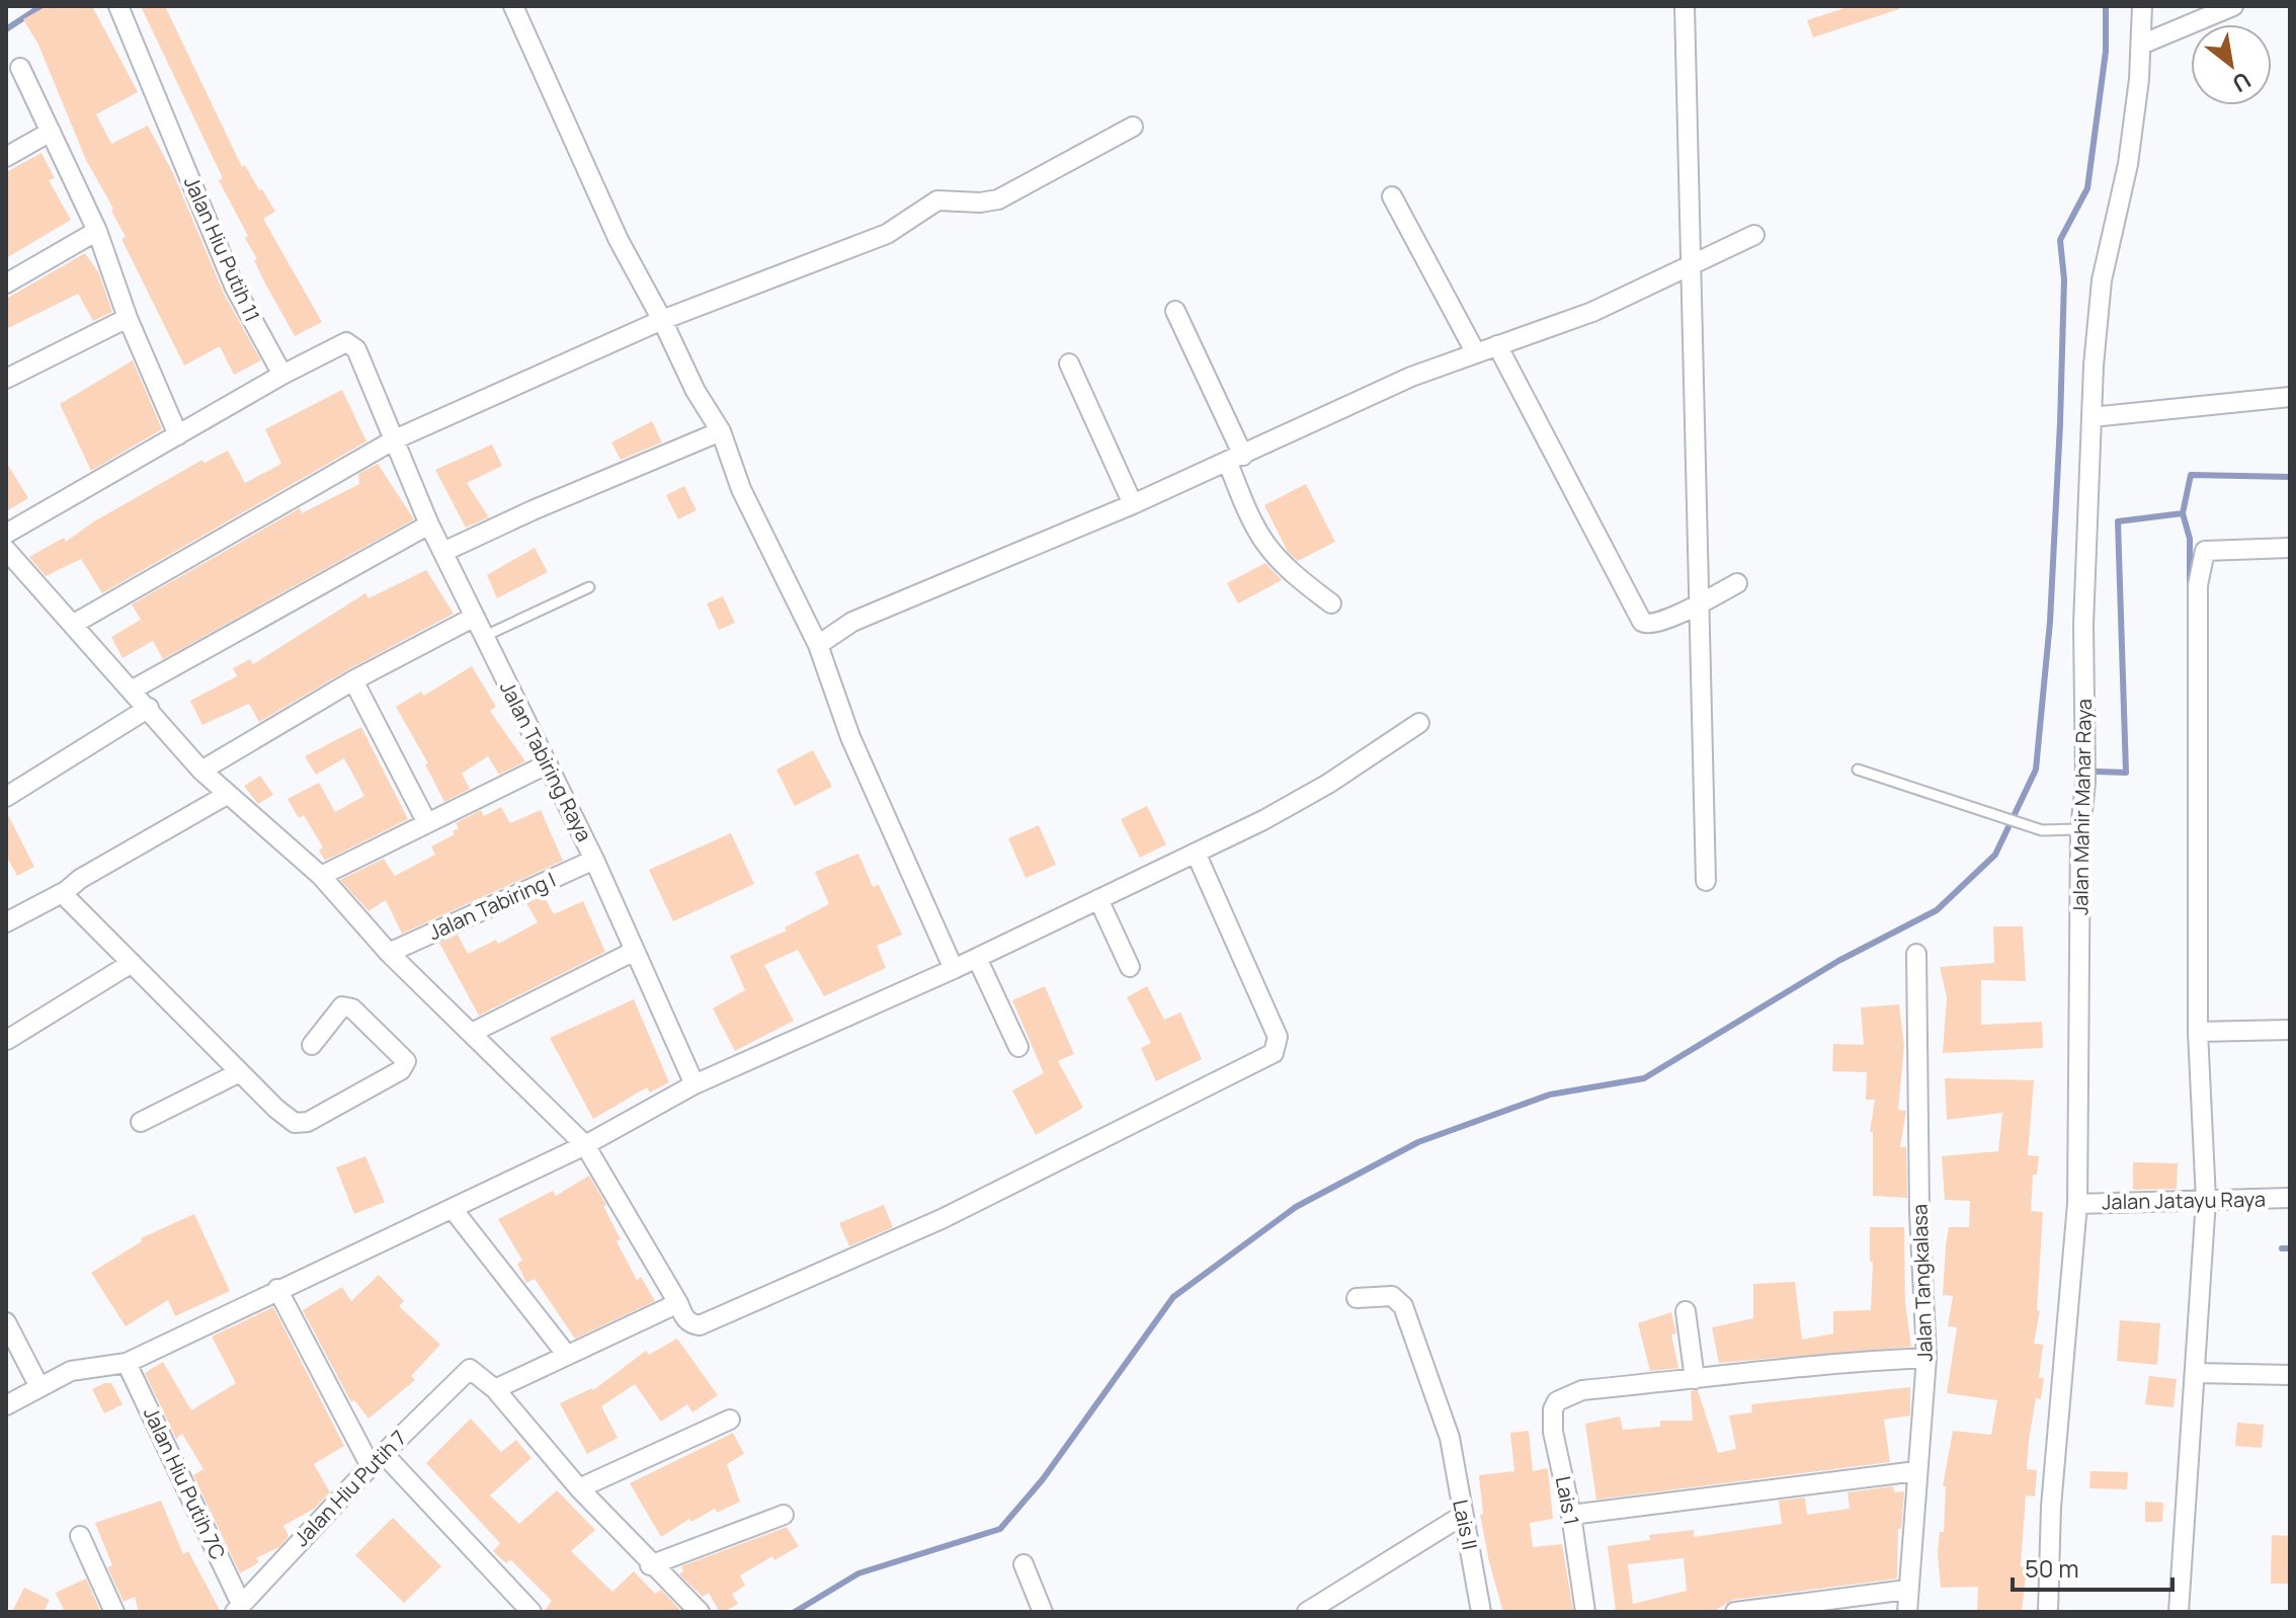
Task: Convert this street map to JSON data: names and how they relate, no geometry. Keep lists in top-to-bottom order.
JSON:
{
  "streets": {
    "street": [
      "Jalan Hiu Putih 11",
      "Jalan Tabiring Raya",
      "Jalan Mahir Mahar Raya",
      "Jalan Tabiring I",
      "Jalan Jatayu Raya",
      "Jalan Tangkalasa",
      "Jalan Hiu Putih 7C",
      "Jalan Hiu Putih 7",
      "Lais 1",
      "Lais II"
    ]
  },
  "crossings": [
    ["Jalan Hiu Putih 11", "Jalan Tabiring Raya"],
    ["Jalan Tabiring Raya", "Jalan Tabiring I"],
    ["Jalan Mahir Mahar Raya", "Jalan Jatayu Raya"],
    ["Jalan Hiu Putih 7C", "Jalan Hiu Putih 7"]
  ],
  "scale_bar": "50 m",
  "north": "bottom right"
}
